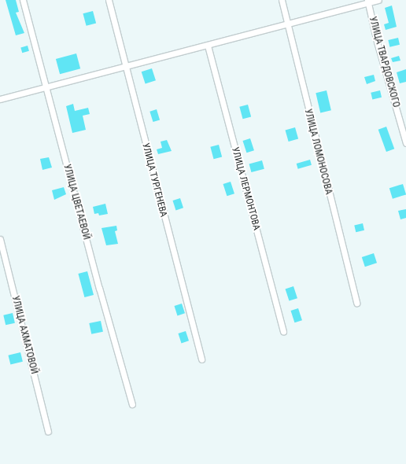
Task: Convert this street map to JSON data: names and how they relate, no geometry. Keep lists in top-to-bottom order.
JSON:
{
  "streets": {
    "street": [
      "УЛИЦА ТВАРДОВСКОГО",
      "УЛИЦА ЛОМОНОСОВА",
      "УЛИЦА ТУРГЕНЕВА",
      "УЛИЦА ЛЕРМОНТОВА",
      "УЛИЦА ЦВЕТАЕВОЙ",
      "УЛИЦА АХМАТОВОЙ"
    ]
  }
}
